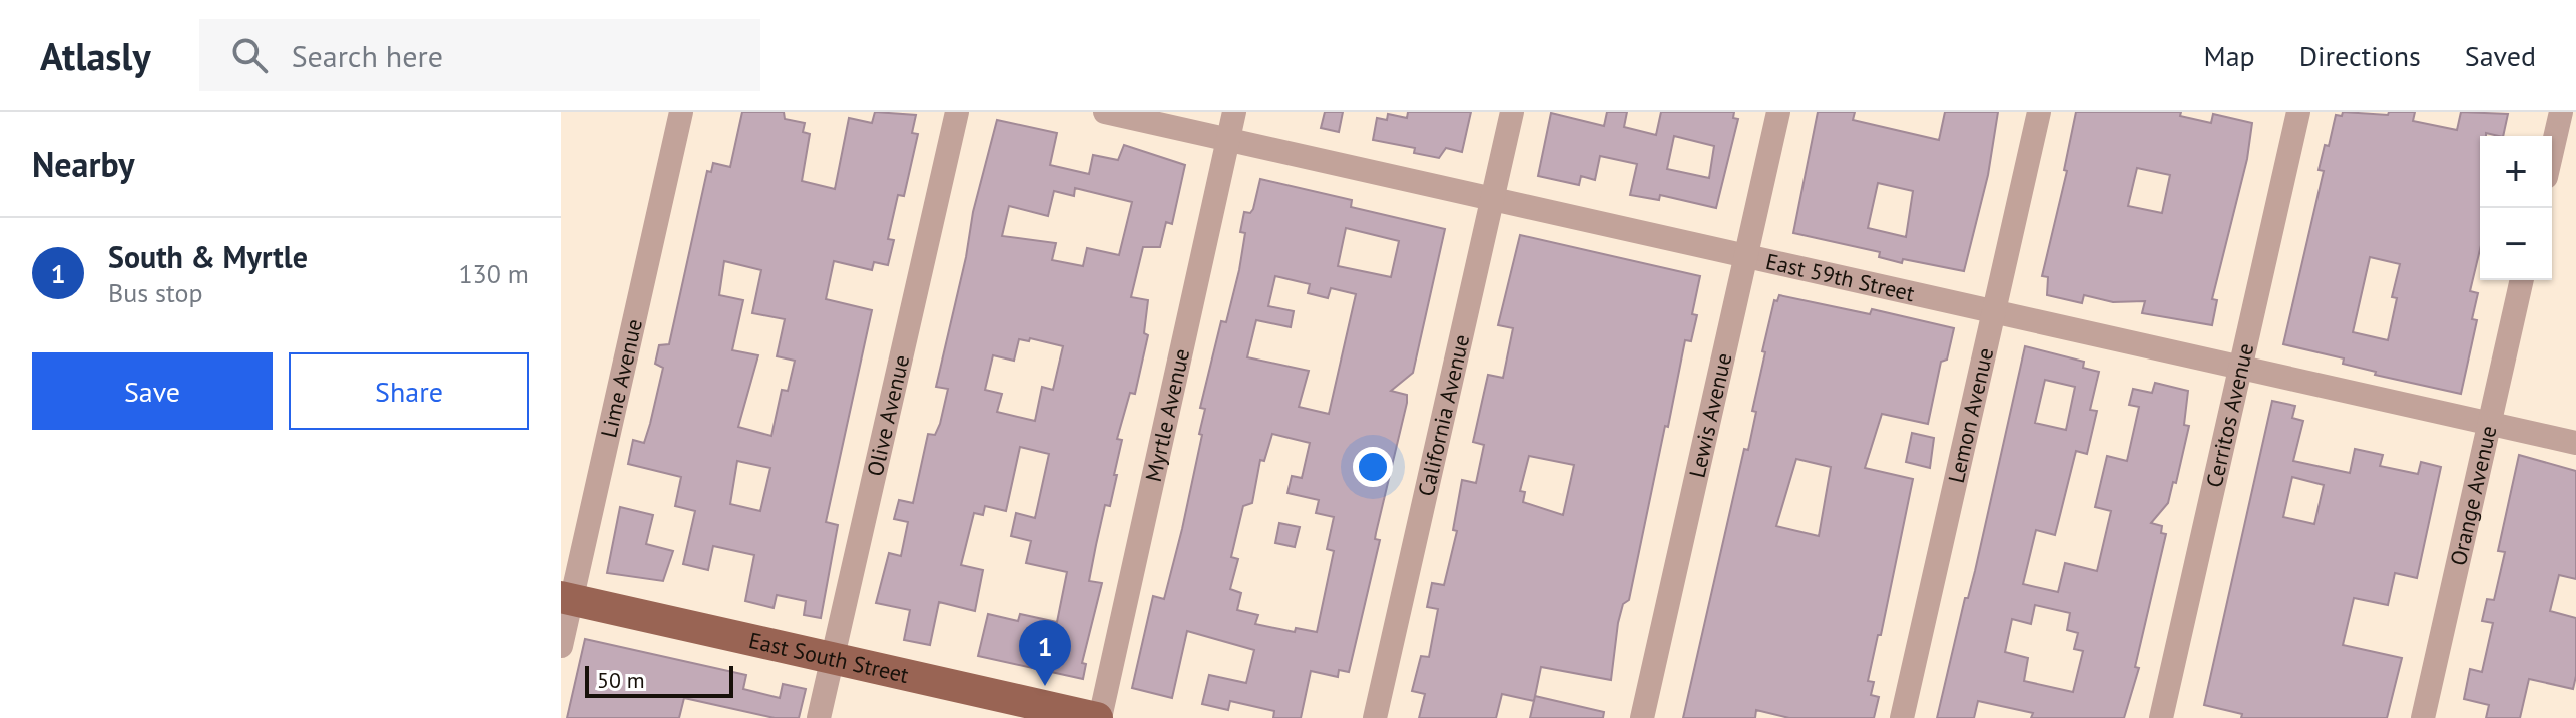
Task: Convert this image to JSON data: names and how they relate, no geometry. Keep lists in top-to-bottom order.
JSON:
{
  "streets": {
    "main road": ["East South Street"],
    "street": [
      "East 59th Street",
      "Lime Avenue",
      "Olive Avenue",
      "Myrtle Avenue",
      "California Avenue",
      "Lewis Avenue",
      "Lemon Avenue",
      "Cerritos Avenue",
      "Orange Avenue"
    ]
  },
  "crossings": [
    ["East 59th Street", "Myrtle Avenue"],
    ["East 59th Street", "California Avenue"],
    ["East 59th Street", "Lewis Avenue"],
    ["East 59th Street", "Lemon Avenue"],
    ["East 59th Street", "Cerritos Avenue"],
    ["East 59th Street", "Orange Avenue"],
    ["Lime Avenue", "East South Street"],
    ["Olive Avenue", "East South Street"],
    ["Myrtle Avenue", "East South Street"]
  ],
  "scale_bar": "50 m",
  "page": {
    "header": "Atlasly",
    "search": "Search here",
    "nav": ["Map", "Directions", "Saved"],
    "heading": "Nearby",
    "map_buttons": ["+", "−"],
    "list": [
      {
        "mark": "1",
        "name": "South & Myrtle",
        "note": "Bus stop",
        "value": "130 m"
      }
    ],
    "buttons": ["Save", "Share"],
    "pins": "1",
    "scale": "50 m"
  }
}
